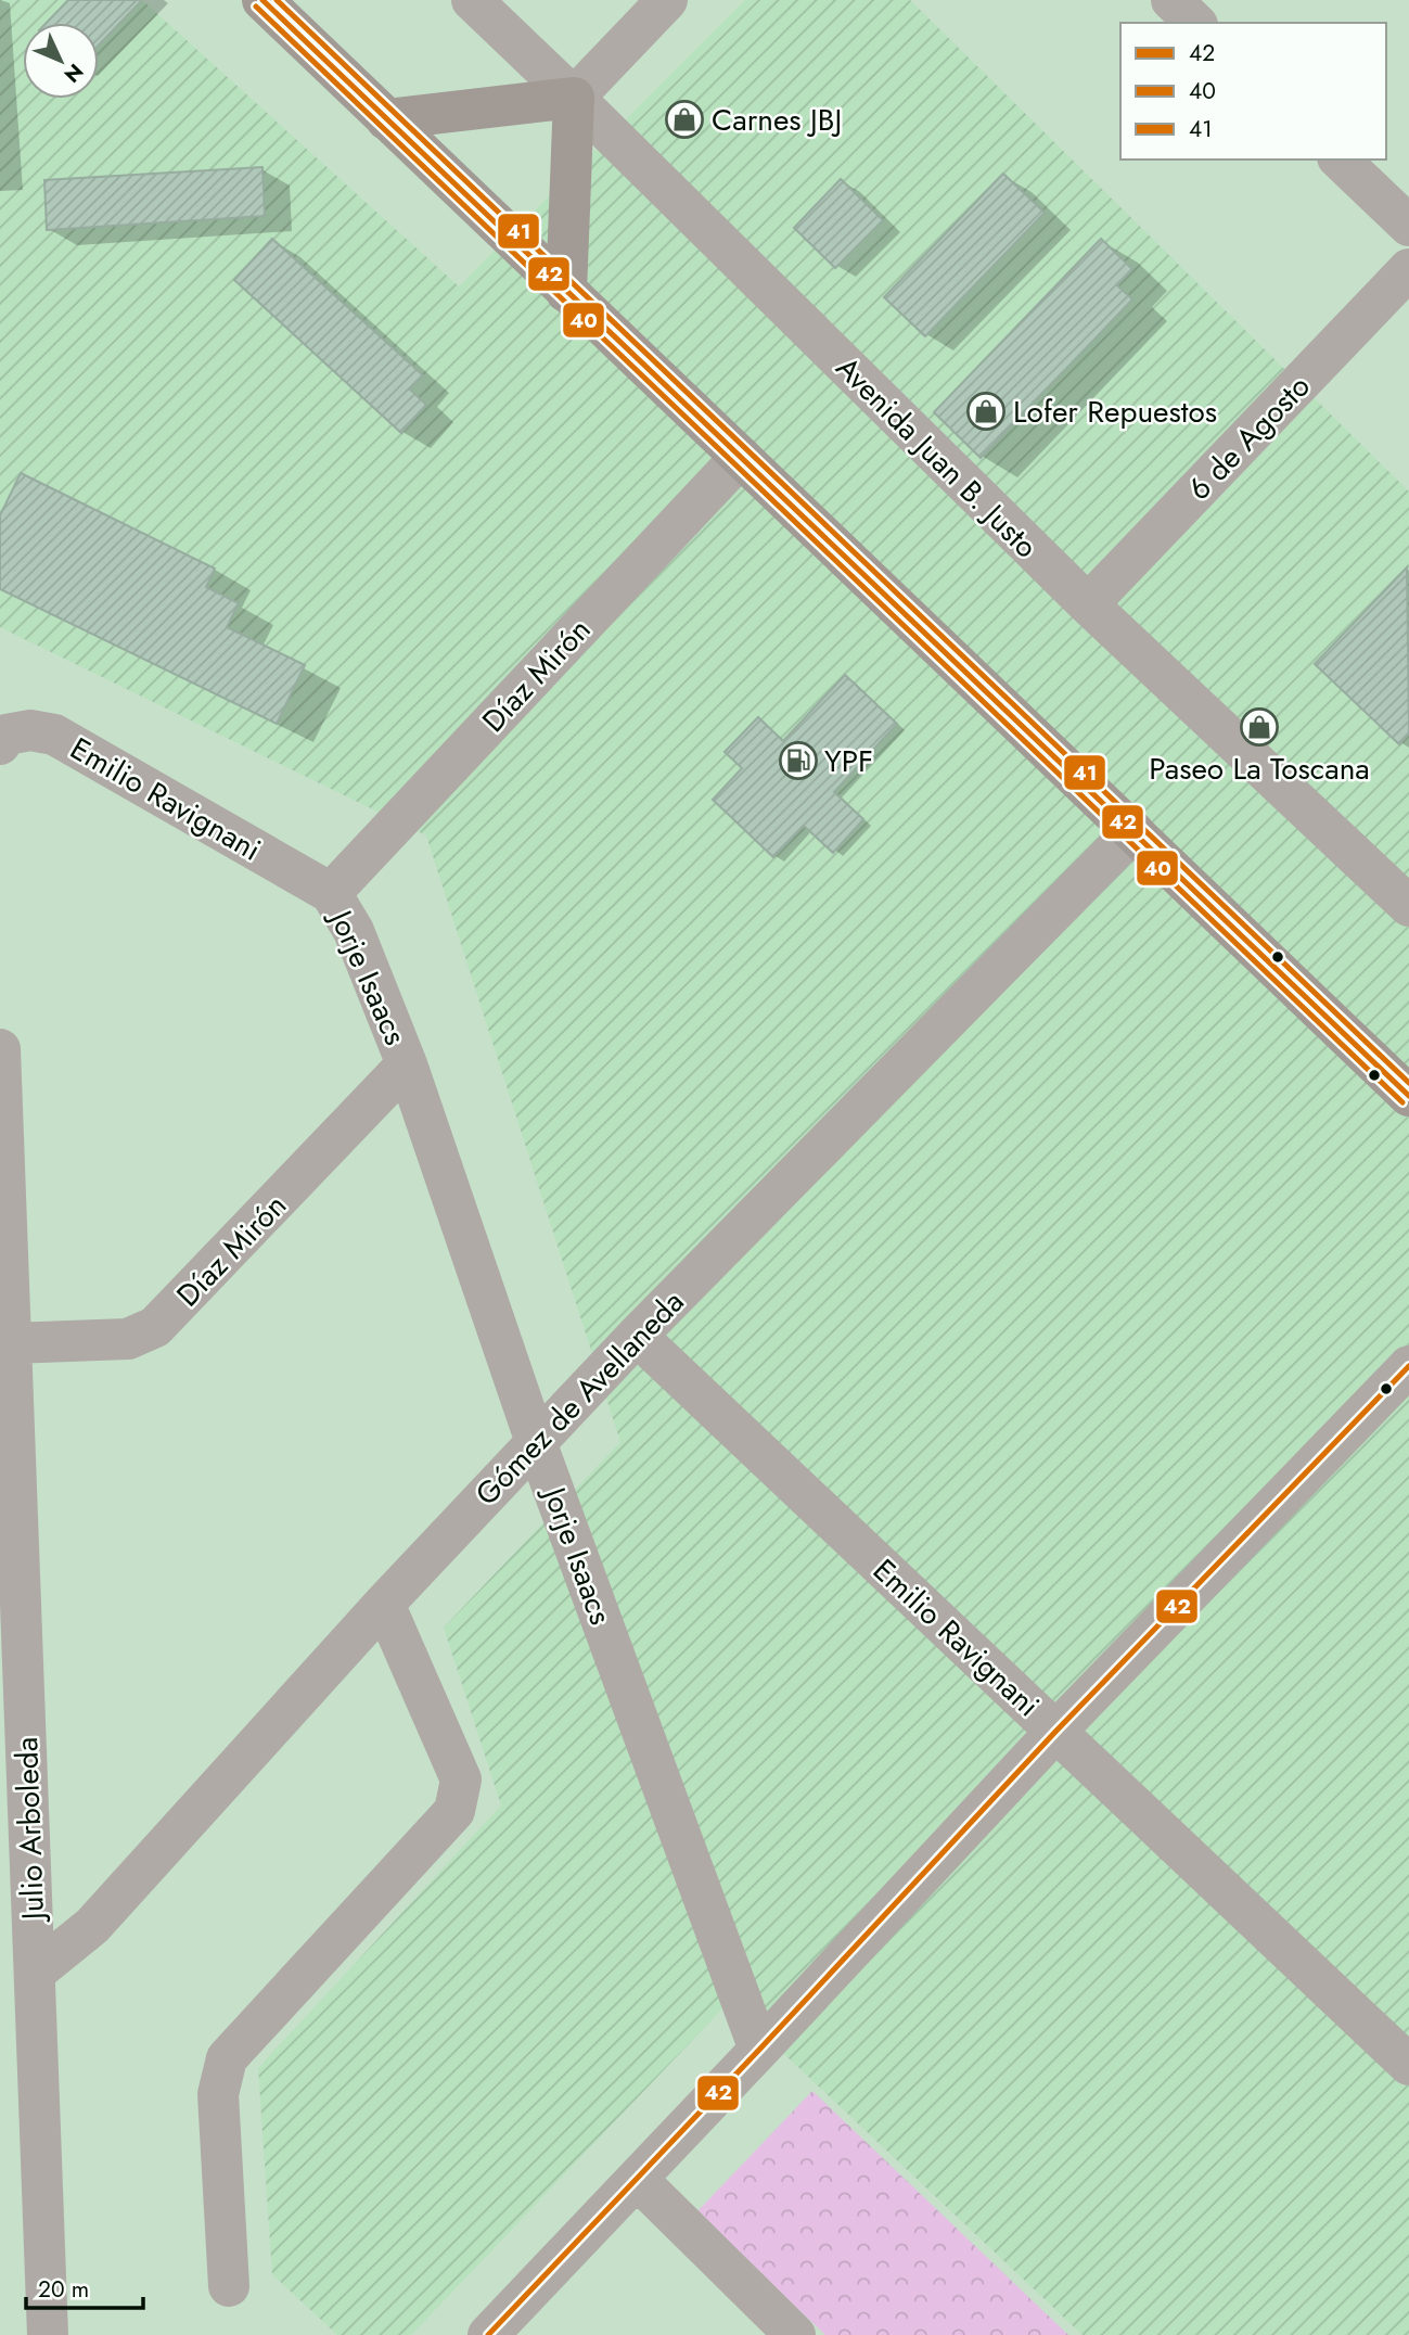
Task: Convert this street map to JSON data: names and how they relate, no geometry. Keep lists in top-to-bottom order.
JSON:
{
  "streets": {
    "street": [
      "6 de Agosto",
      "Avenida Juan B. Justo",
      "Díaz Mirón",
      "Emilio Ravignani",
      "Jorje Isaacs",
      "Gómez de Avellaneda",
      "Julio Arboleda"
    ]
  },
  "crossings": [
    ["6 de Agosto", "Avenida Juan B. Justo"],
    ["Díaz Mirón", "Emilio Ravignani"],
    ["Díaz Mirón", "Jorje Isaacs"],
    ["Díaz Mirón", "Julio Arboleda"],
    ["Emilio Ravignani", "Jorje Isaacs"],
    ["Emilio Ravignani", "Gómez de Avellaneda"],
    ["Jorje Isaacs", "Gómez de Avellaneda"],
    ["Gómez de Avellaneda", "Julio Arboleda"]
  ],
  "places": {
    "shop": ["Carnes JBJ", "Lofer Repuestos", "Paseo La Toscana"],
    "fuel station": ["YPF"]
  },
  "lines": ["transit line 42", "transit line 41", "transit line 40"],
  "legend": ["42", "40", "41"],
  "scale_bar": "20 m",
  "north": "bottom right"
}
